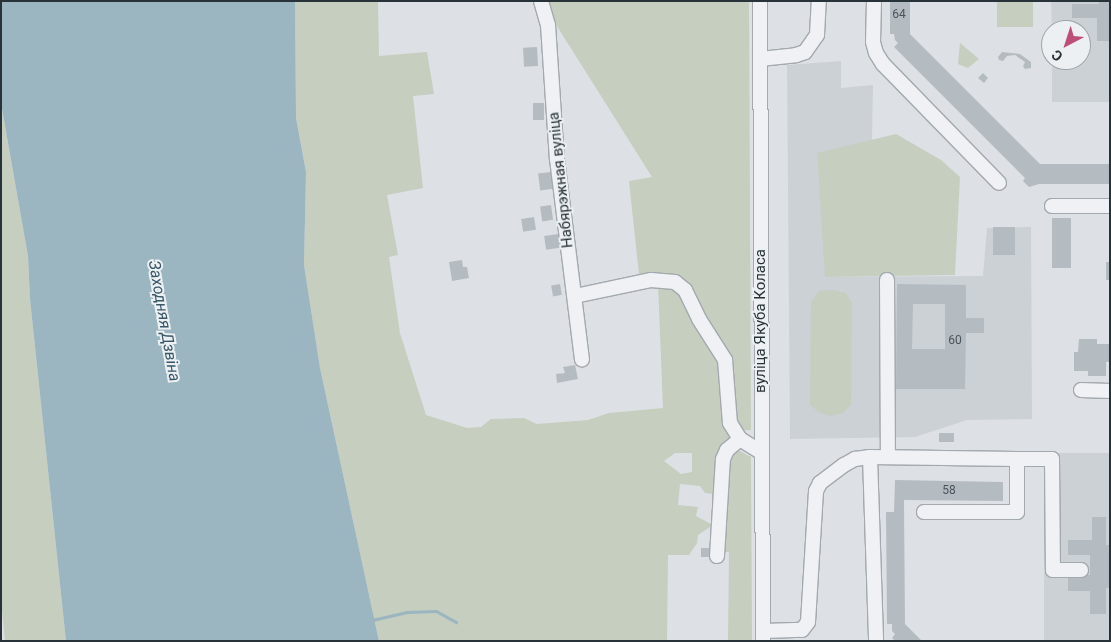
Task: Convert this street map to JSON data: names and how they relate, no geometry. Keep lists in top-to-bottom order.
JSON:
{
  "streets": {
    "street": ["Набярэжная вуліца", "вуліца Якуба Коласа"]
  },
  "water": ["Заходняя Дзвіна"],
  "house_numbers": ["64", "60", "58"],
  "north": "bottom left"
}
